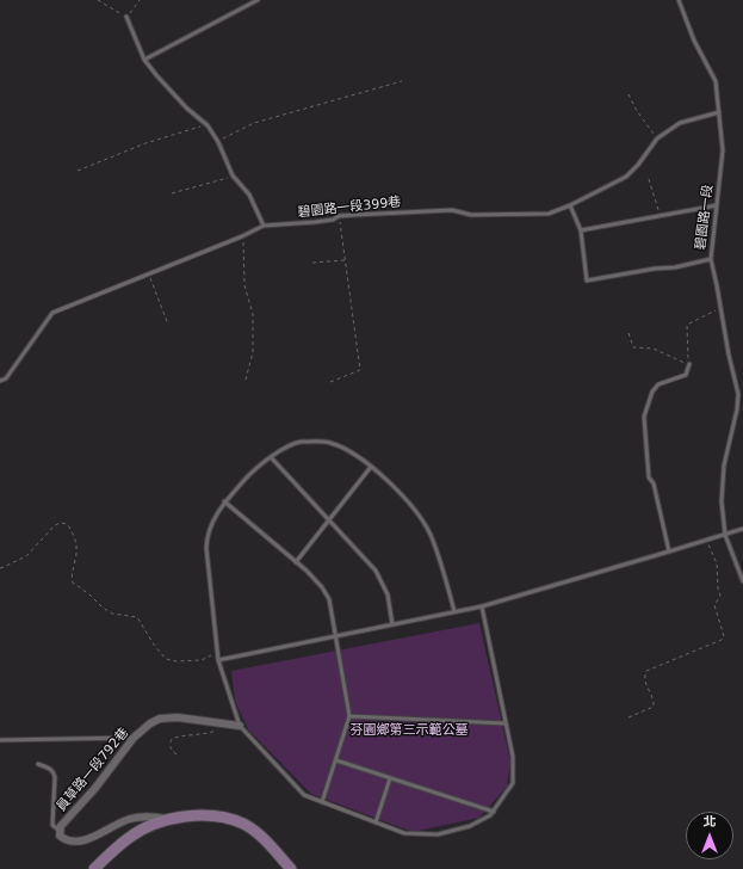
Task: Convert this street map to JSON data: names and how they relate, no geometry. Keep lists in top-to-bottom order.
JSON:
{
  "streets": {
    "street": ["員草路一段792巷"],
    "lane": ["碧園路一段399巷", "碧園路一段"]
  },
  "crossings": [
    ["碧園路一段399巷", "碧園路一段"]
  ],
  "parks": ["芬園鄉第三示範公墓"],
  "north": "top"
}
